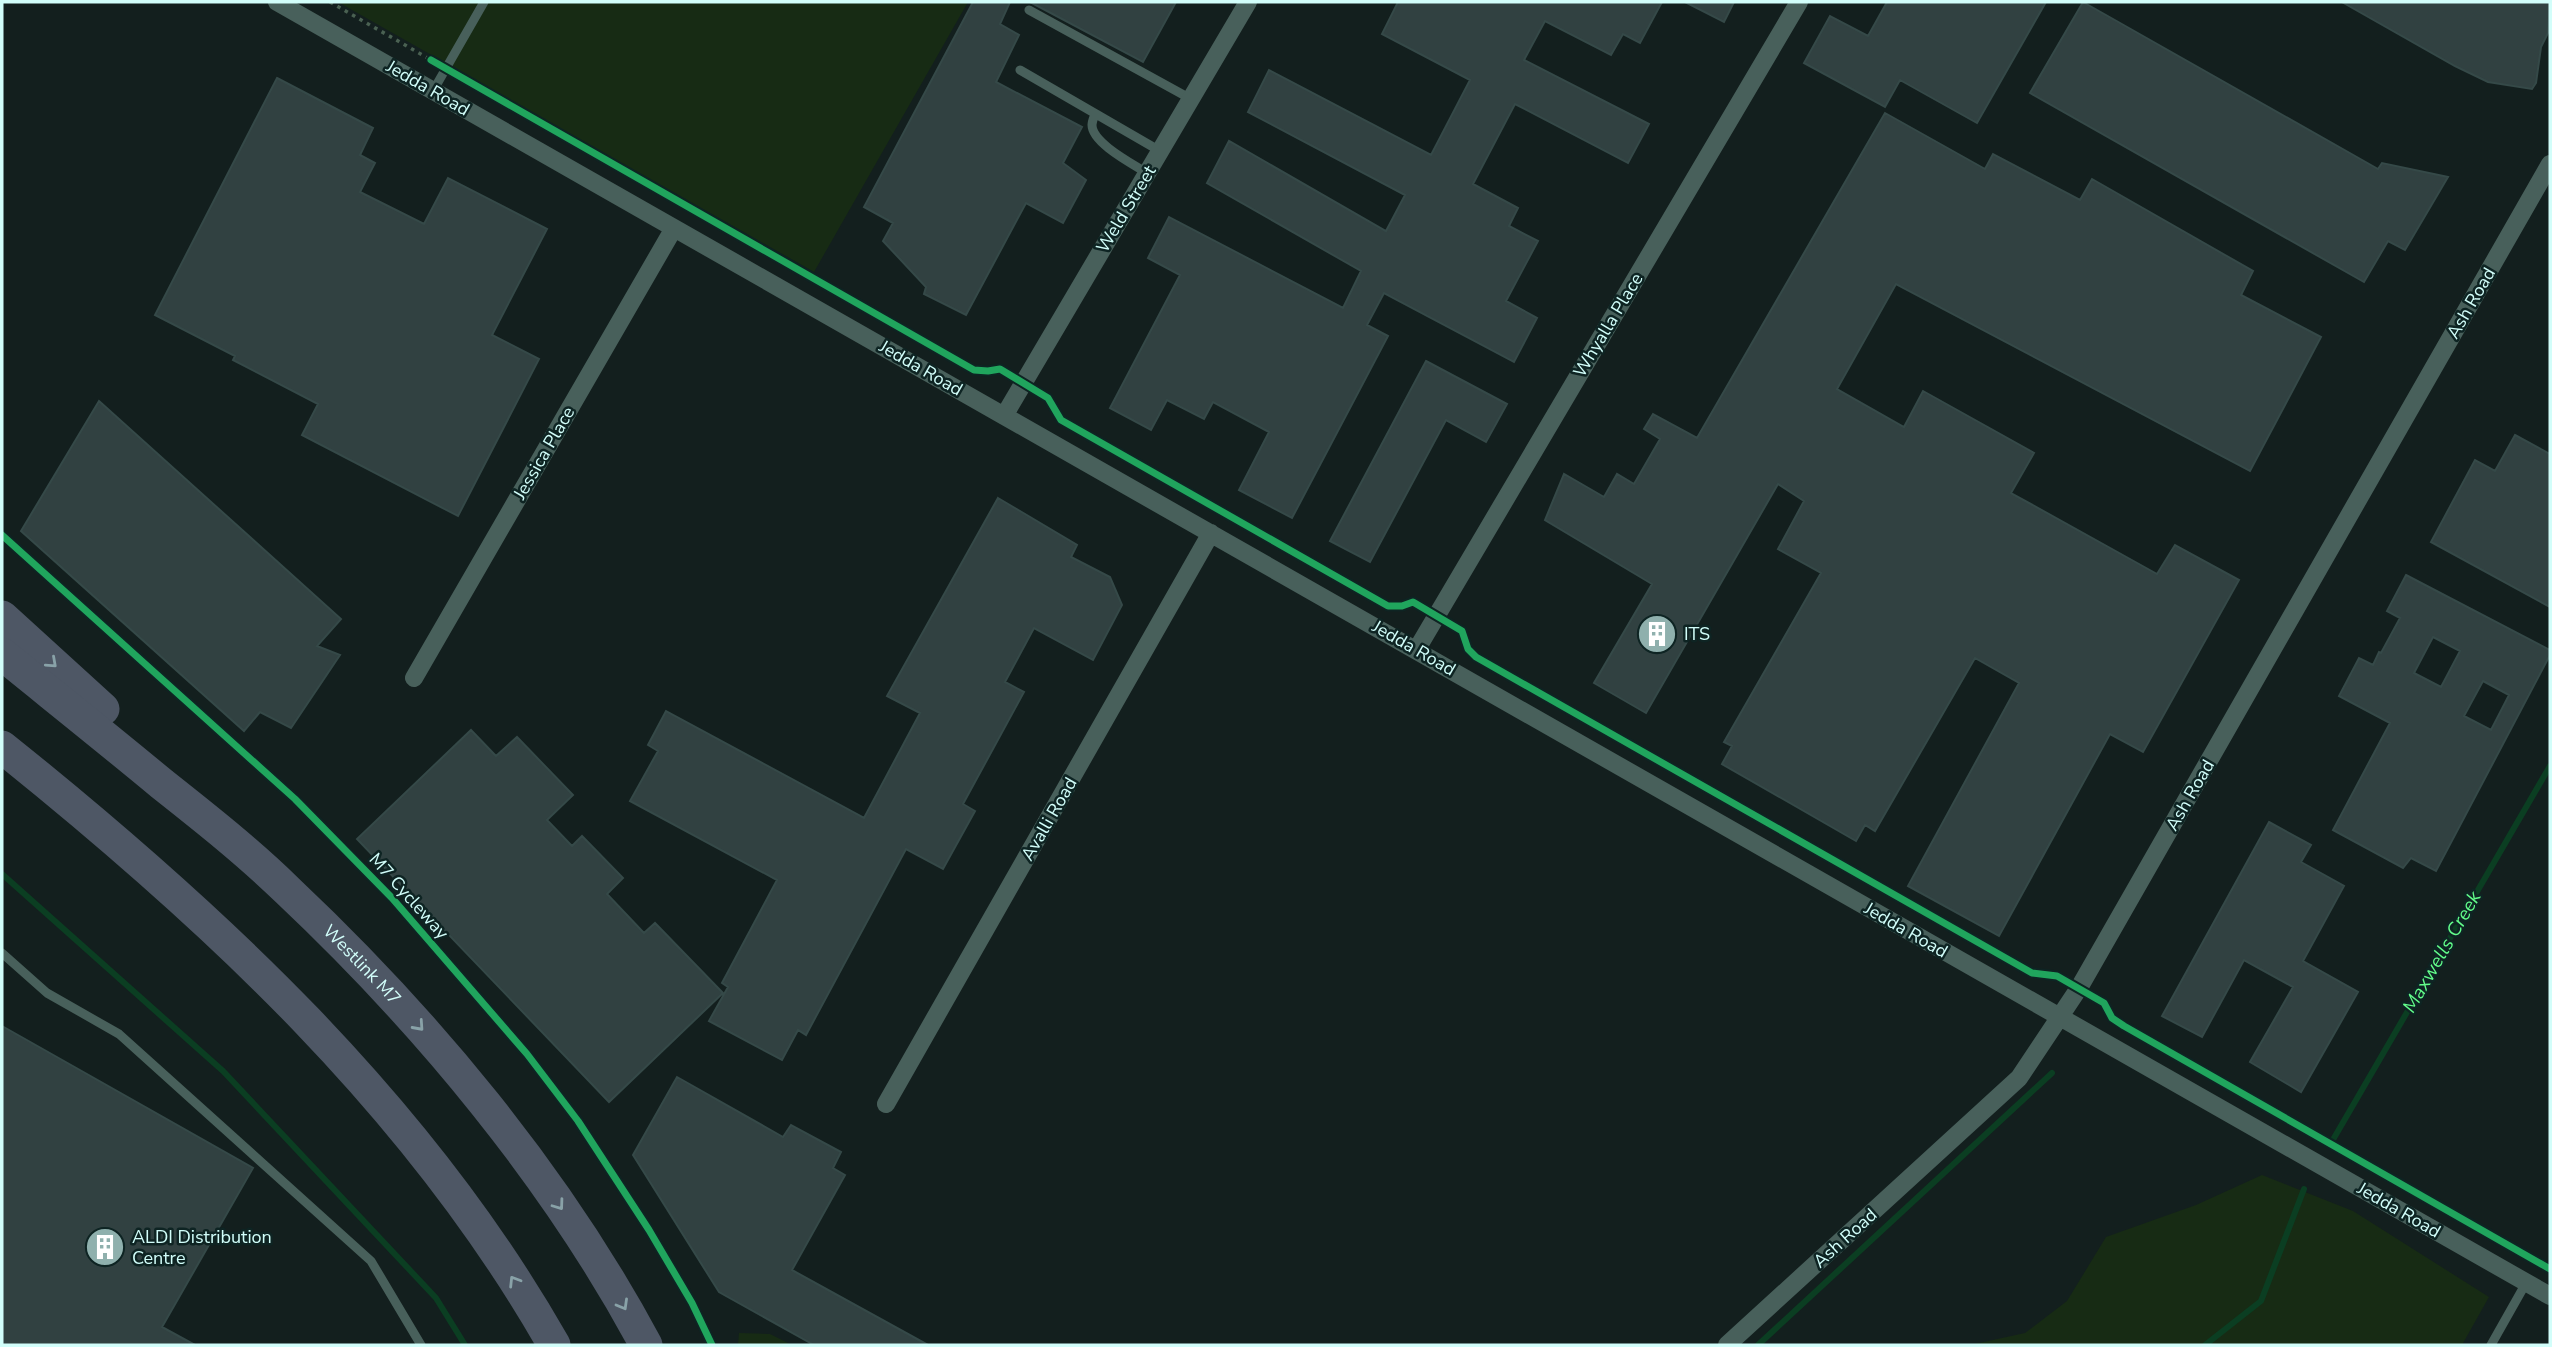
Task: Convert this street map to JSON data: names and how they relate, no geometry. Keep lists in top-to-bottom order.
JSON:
{
  "streets": {
    "highway": ["Westlink M7"],
    "street": [
      "Jedda Road",
      "Weld Street",
      "Ash Road",
      "Whyalla Place",
      "Jessica Place",
      "Avalli Road"
    ],
    "cycle path": ["M7 Cycleway"]
  },
  "crossings": [
    ["Jedda Road", "Weld Street"],
    ["Jedda Road", "Ash Road"],
    ["Jedda Road", "Whyalla Place"],
    ["Jedda Road", "Jessica Place"],
    ["Jedda Road", "Avalli Road"]
  ],
  "water": ["Maxwells Creek"],
  "places": {
    "building": ["ITS", "ALDI Distribution Centre"]
  }
}
